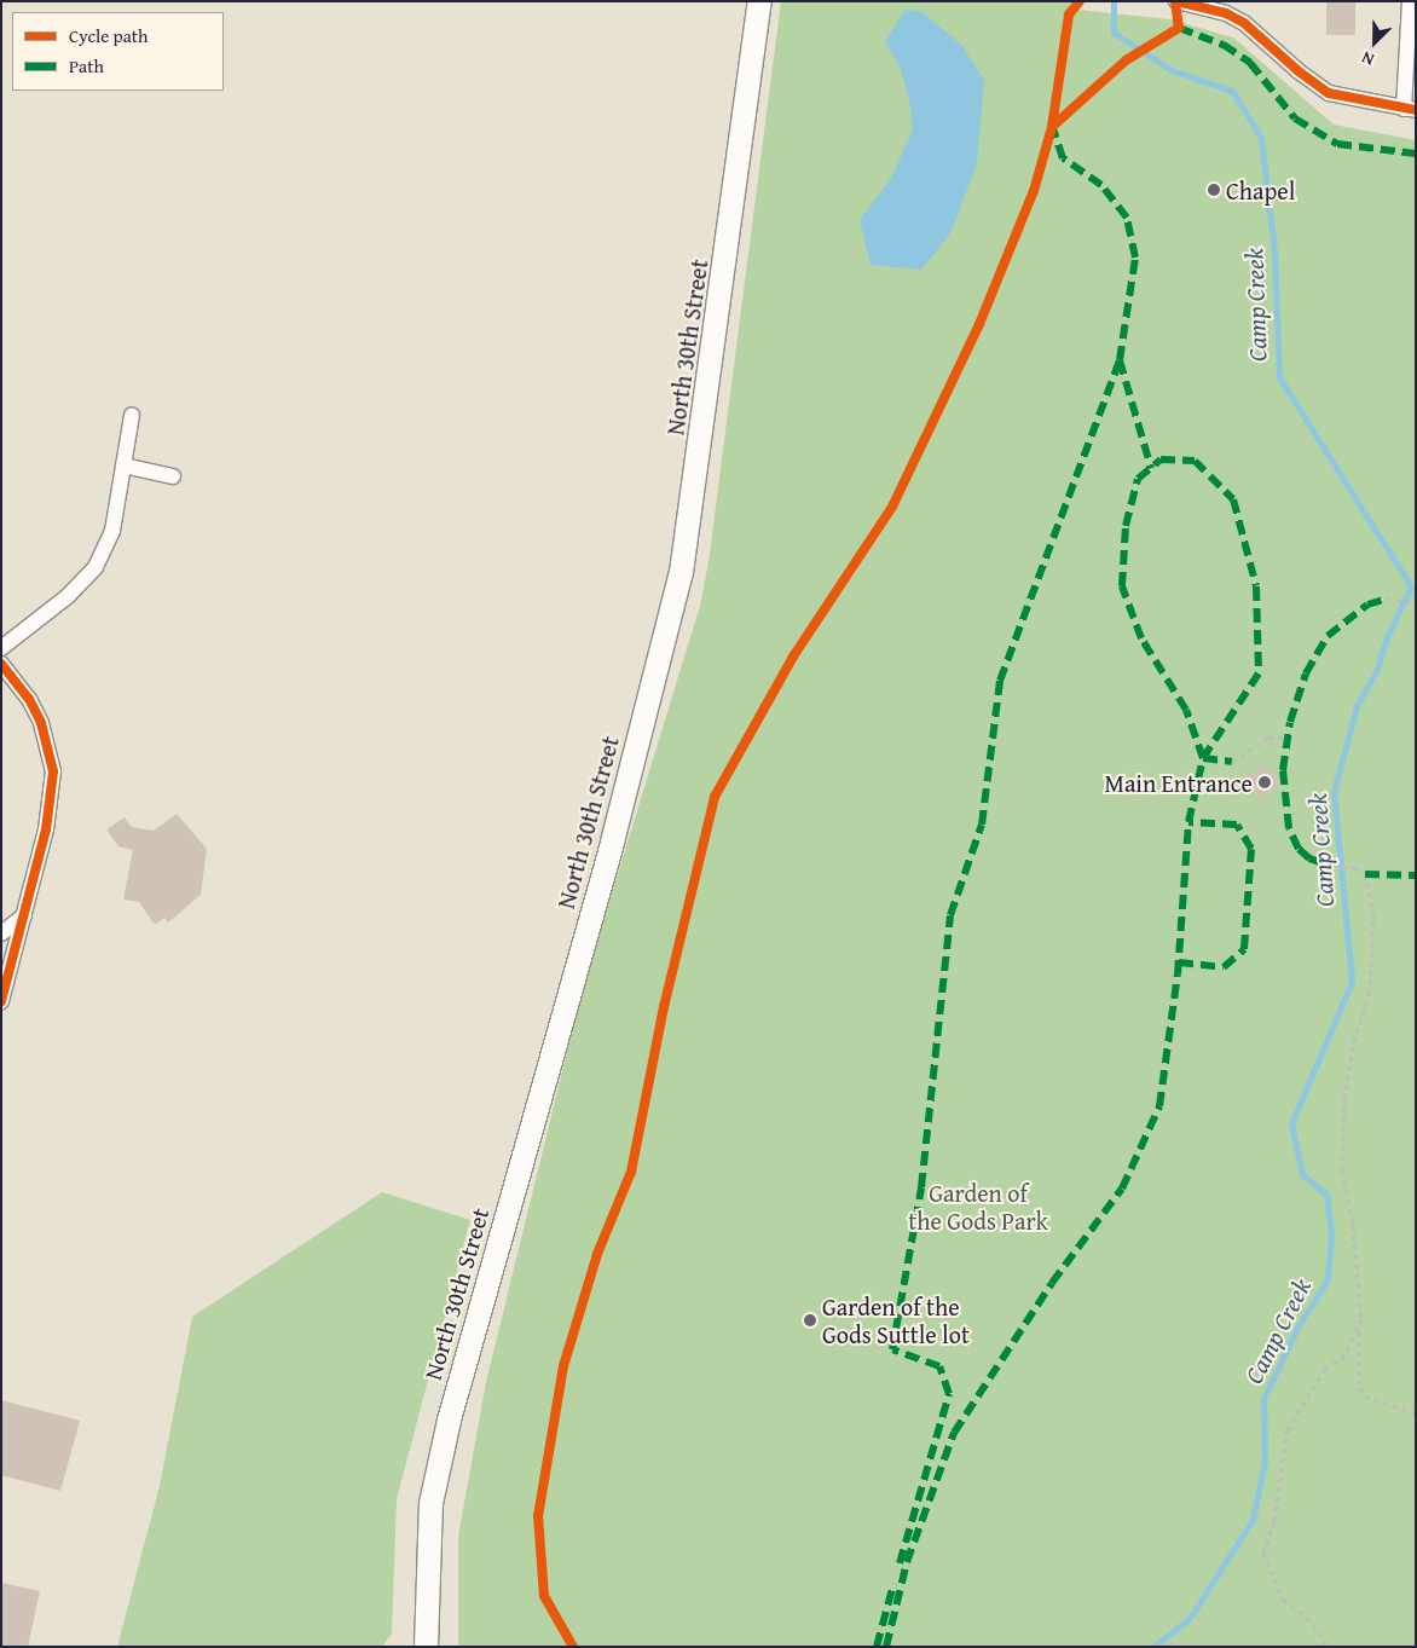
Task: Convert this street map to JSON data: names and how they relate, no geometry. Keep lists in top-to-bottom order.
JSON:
{
  "streets": {
    "main road": ["North 30th Street"]
  },
  "water": ["Camp Creek"],
  "parks": ["Garden of the Gods Park"],
  "places": ["Chapel", "Main Entrance", "Garden of the Gods Suttle lot"],
  "legend": ["Cycle path", "Path"],
  "north": "bottom left"
}
